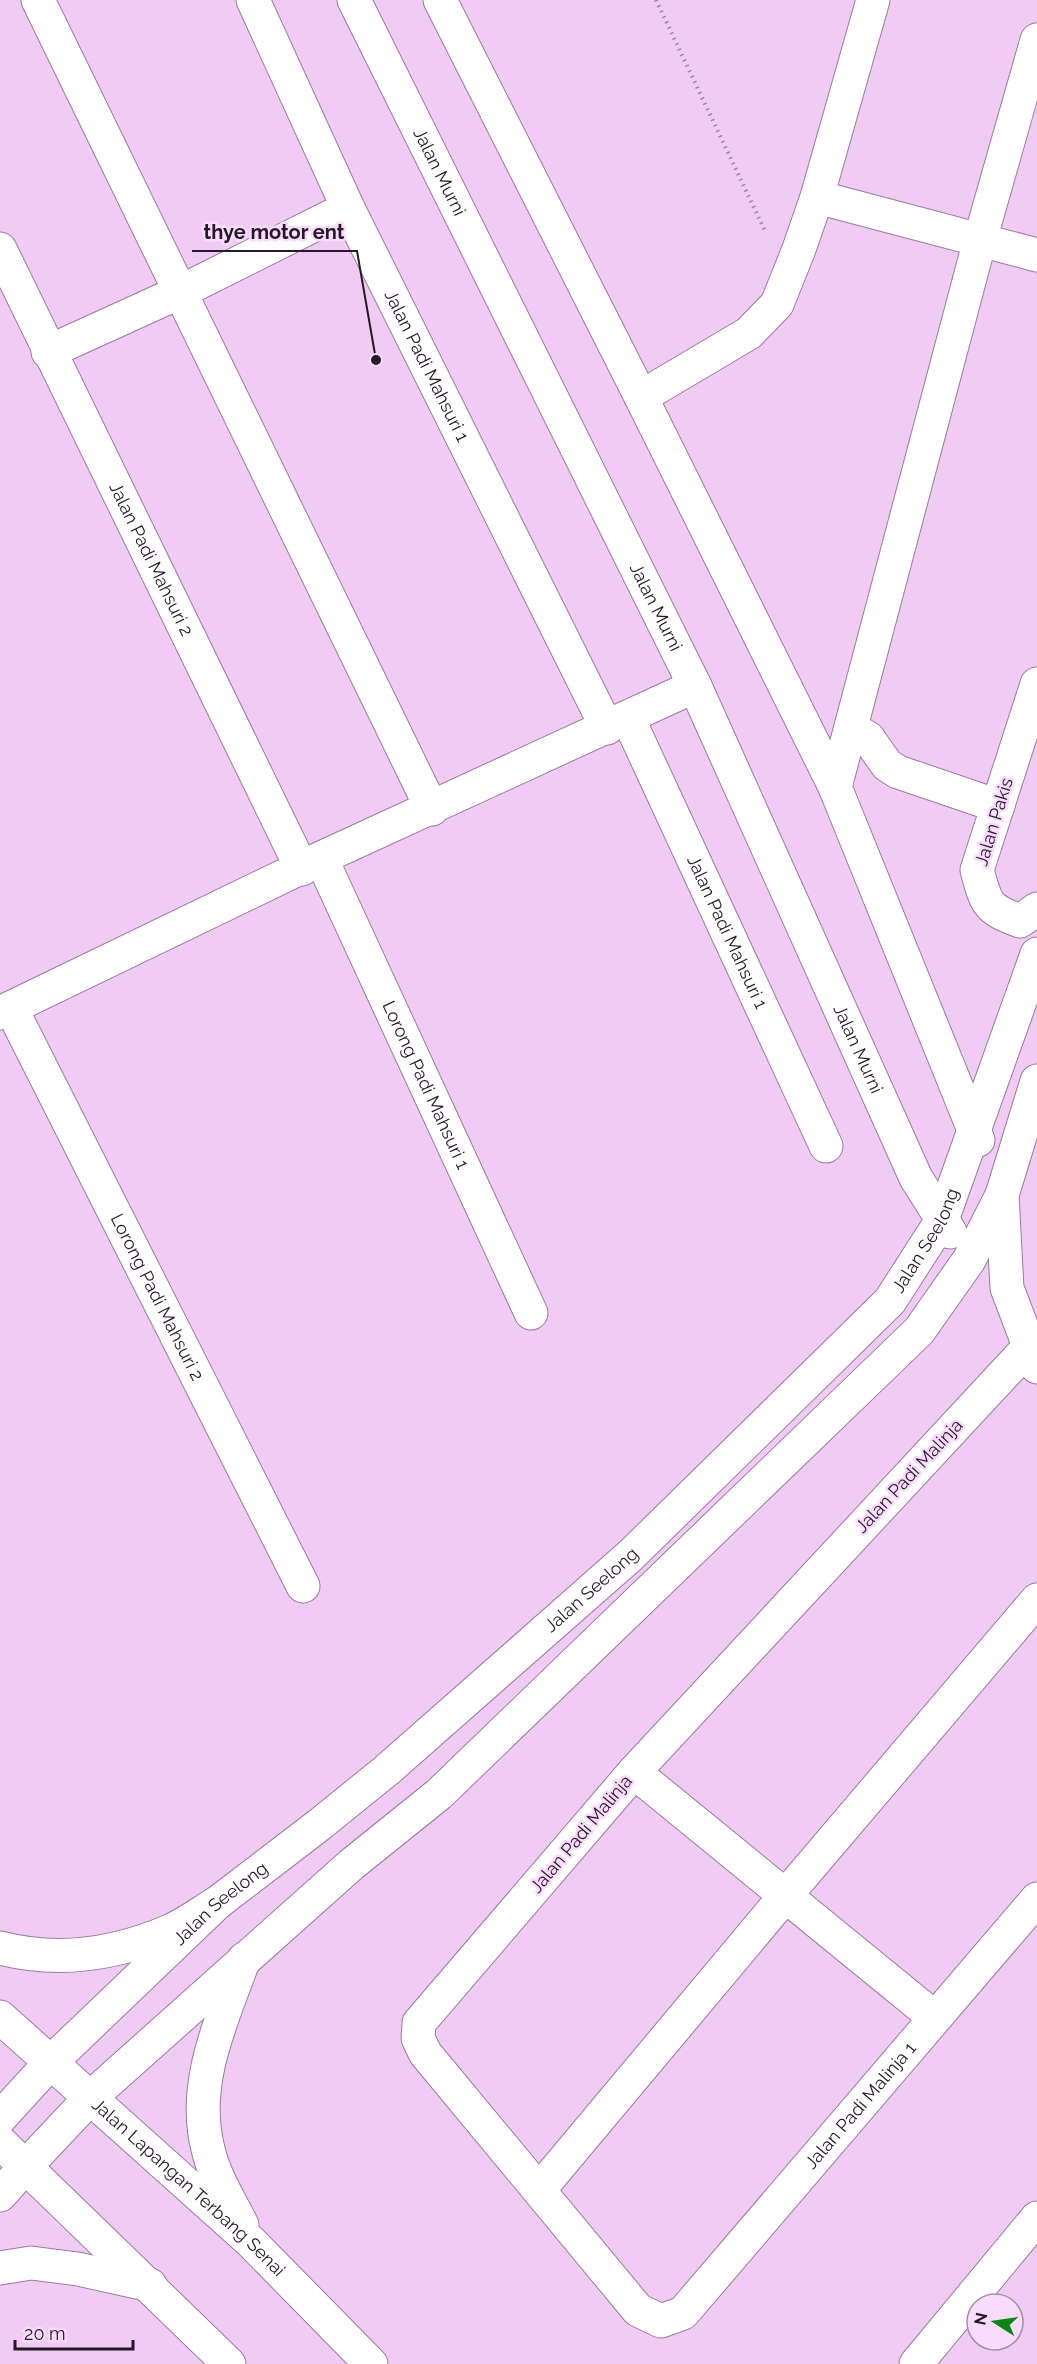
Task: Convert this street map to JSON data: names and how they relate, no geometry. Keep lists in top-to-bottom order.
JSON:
{
  "streets": {
    "main road": [
      "Jalan Murni",
      "Jalan Padi Mahsuri 1",
      "Jalan Padi Mahsuri 2",
      "Jalan Pakis",
      "Lorong Padi Mahsuri 1",
      "Jalan Seelong",
      "Lorong Padi Mahsuri 2",
      "Jalan Padi Malinja",
      "Jalan Padi Malinja 1",
      "Jalan Lapangan Terbang Senai"
    ]
  },
  "crossings": [
    ["Jalan Murni", "Jalan Seelong"],
    ["Jalan Padi Mahsuri 2", "Lorong Padi Mahsuri 1"],
    ["Jalan Seelong", "Jalan Lapangan Terbang Senai"],
    ["Jalan Padi Malinja", "Jalan Padi Malinja 1"]
  ],
  "places": ["thye motor ent"],
  "scale_bar": "20 m",
  "north": "left"
}
